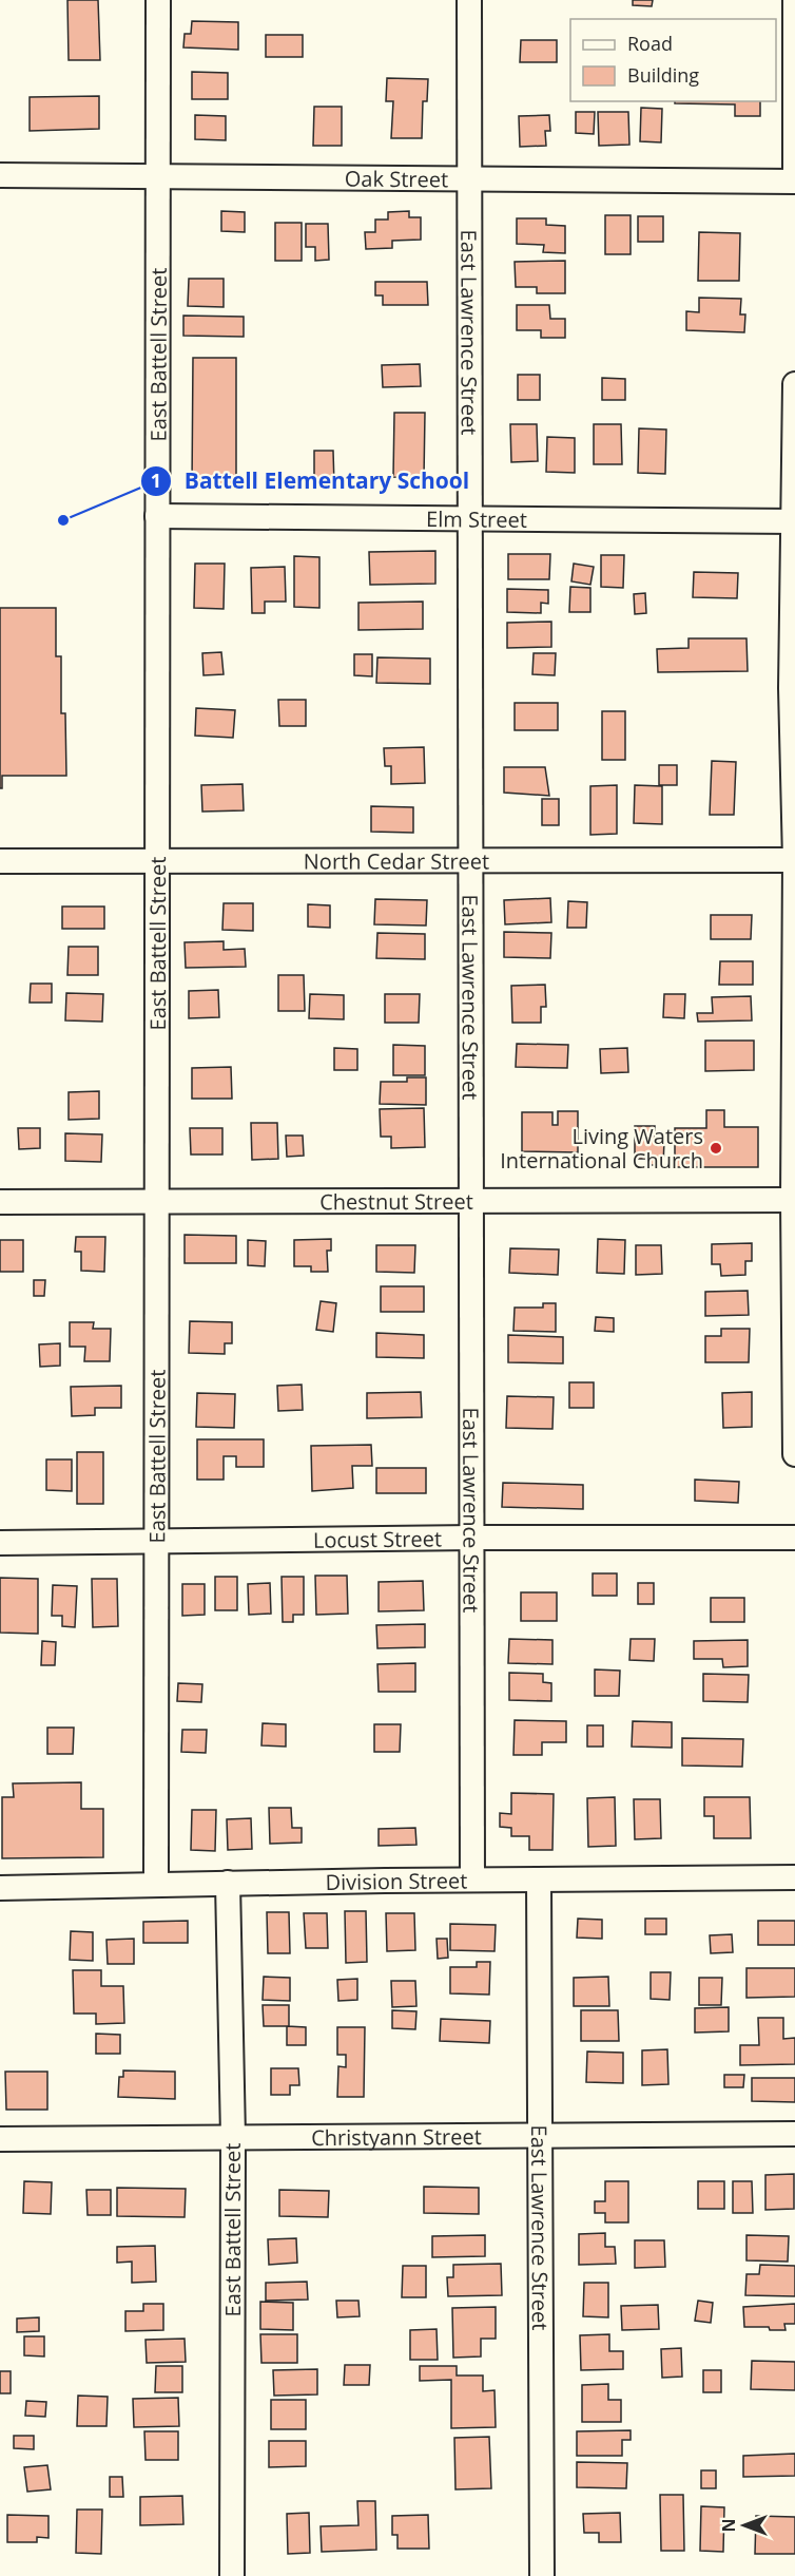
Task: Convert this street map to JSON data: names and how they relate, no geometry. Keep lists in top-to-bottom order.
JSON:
{
  "streets": {
    "street": [
      "Oak Street",
      "East Lawrence Street",
      "East Battell Street",
      "Elm Street",
      "North Cedar Street",
      "Chestnut Street",
      "Locust Street",
      "Division Street",
      "Christyann Street"
    ]
  },
  "crossings": [
    ["Oak Street", "East Lawrence Street"],
    ["Oak Street", "East Battell Street"],
    ["East Lawrence Street", "Elm Street"],
    ["East Lawrence Street", "North Cedar Street"],
    ["East Lawrence Street", "Chestnut Street"],
    ["East Lawrence Street", "Locust Street"],
    ["East Lawrence Street", "Division Street"],
    ["East Lawrence Street", "Christyann Street"],
    ["East Battell Street", "Elm Street"],
    ["East Battell Street", "North Cedar Street"],
    ["East Battell Street", "Chestnut Street"],
    ["East Battell Street", "Locust Street"],
    ["East Battell Street", "Division Street"],
    ["East Battell Street", "Christyann Street"]
  ],
  "places": ["Battell Elementary School", "Living Waters International Church"],
  "legend": ["Road", "Building"],
  "north": "left"
}
